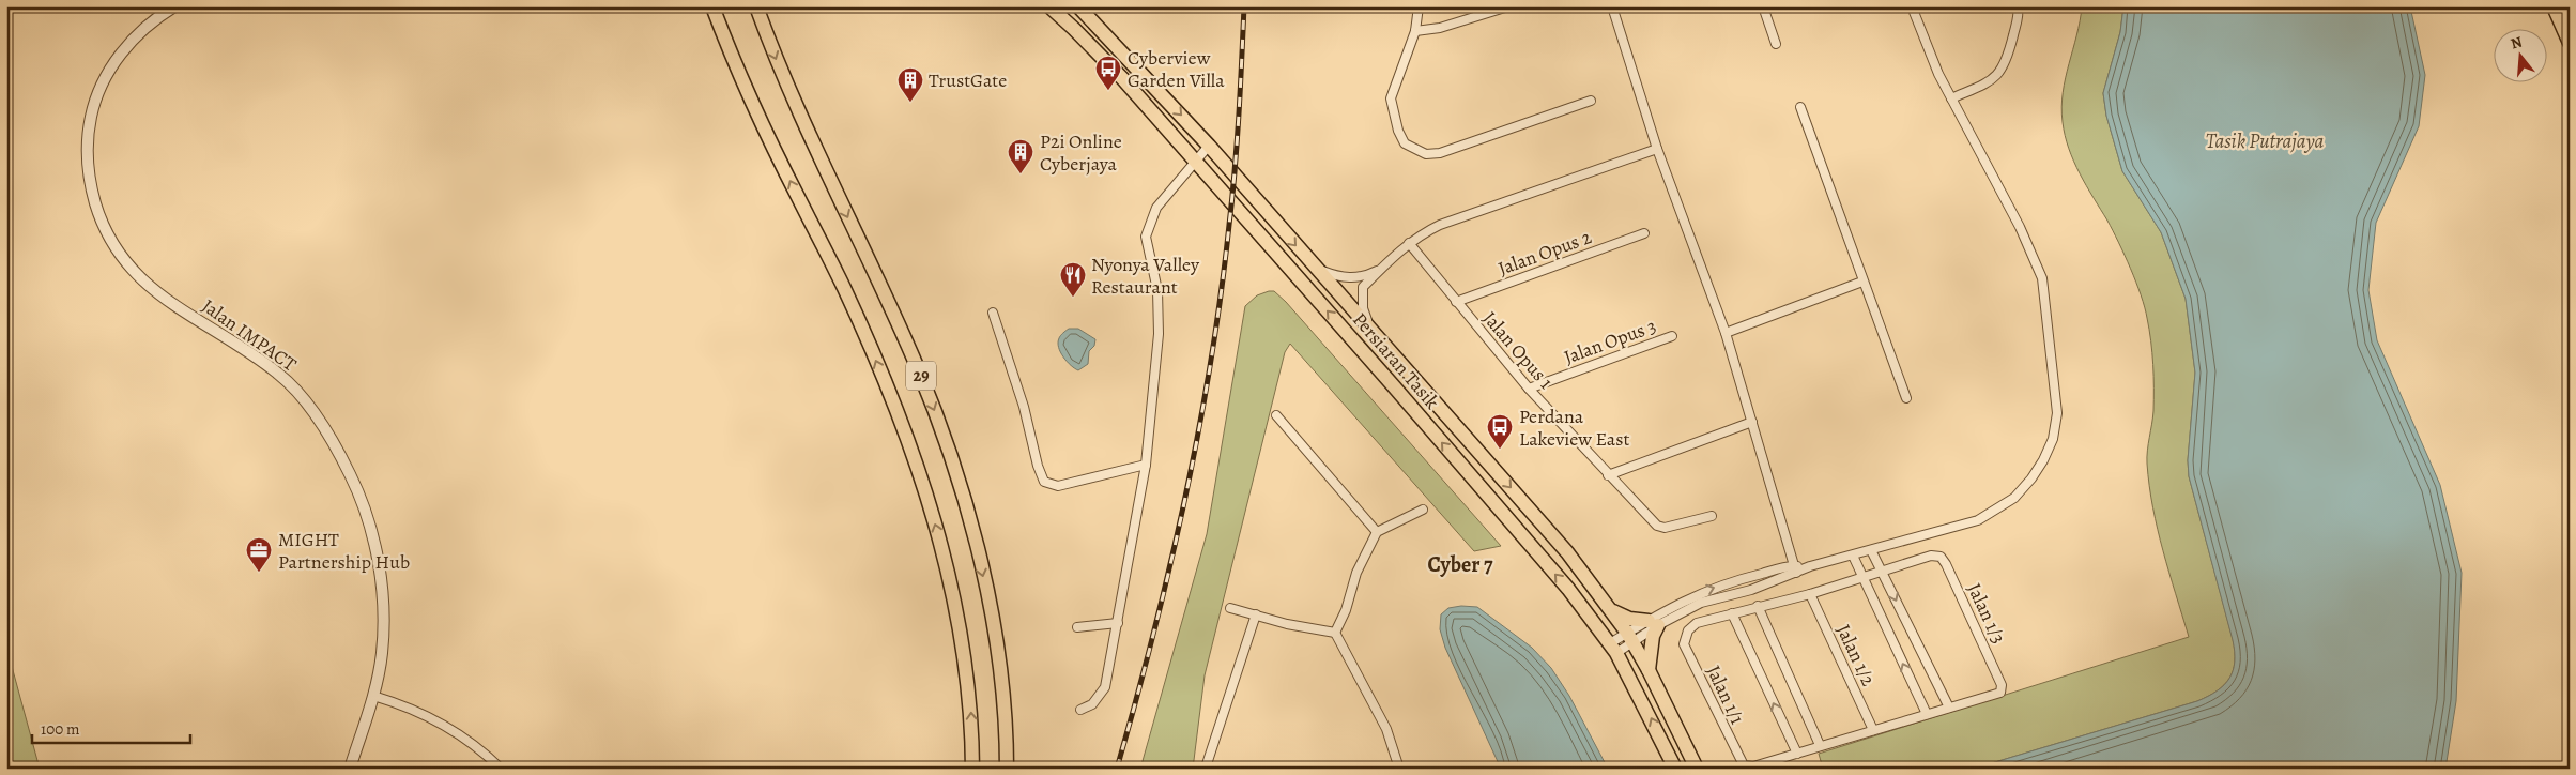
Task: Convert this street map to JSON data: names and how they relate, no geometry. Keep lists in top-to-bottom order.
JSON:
{
  "streets": {
    "main road": ["Persiaran Tasik", "29"],
    "street": [
      "Jalan Opus 2",
      "Jalan IMPACT",
      "Jalan Opus 3",
      "Jalan Opus 1",
      "Jalan 1/3",
      "Jalan 1/2",
      "Jalan 1/1"
    ]
  },
  "crossings": [
    ["Jalan Opus 2", "Jalan Opus 1"],
    ["Jalan Opus 3", "Jalan Opus 1"]
  ],
  "districts": ["Cyber 7"],
  "water": ["Tasik Putrajaya"],
  "places": {
    "bus stop": ["Cyberview Garden Villa", "Perdana Lakeview East"],
    "building": ["TrustGate", "P2i Online Cyberjaya"],
    "restaurant": ["Nyonya Valley Restaurant"],
    "office": ["MIGHT Partnership Hub"]
  },
  "scale_bar": "100 m",
  "north": "top"
}
